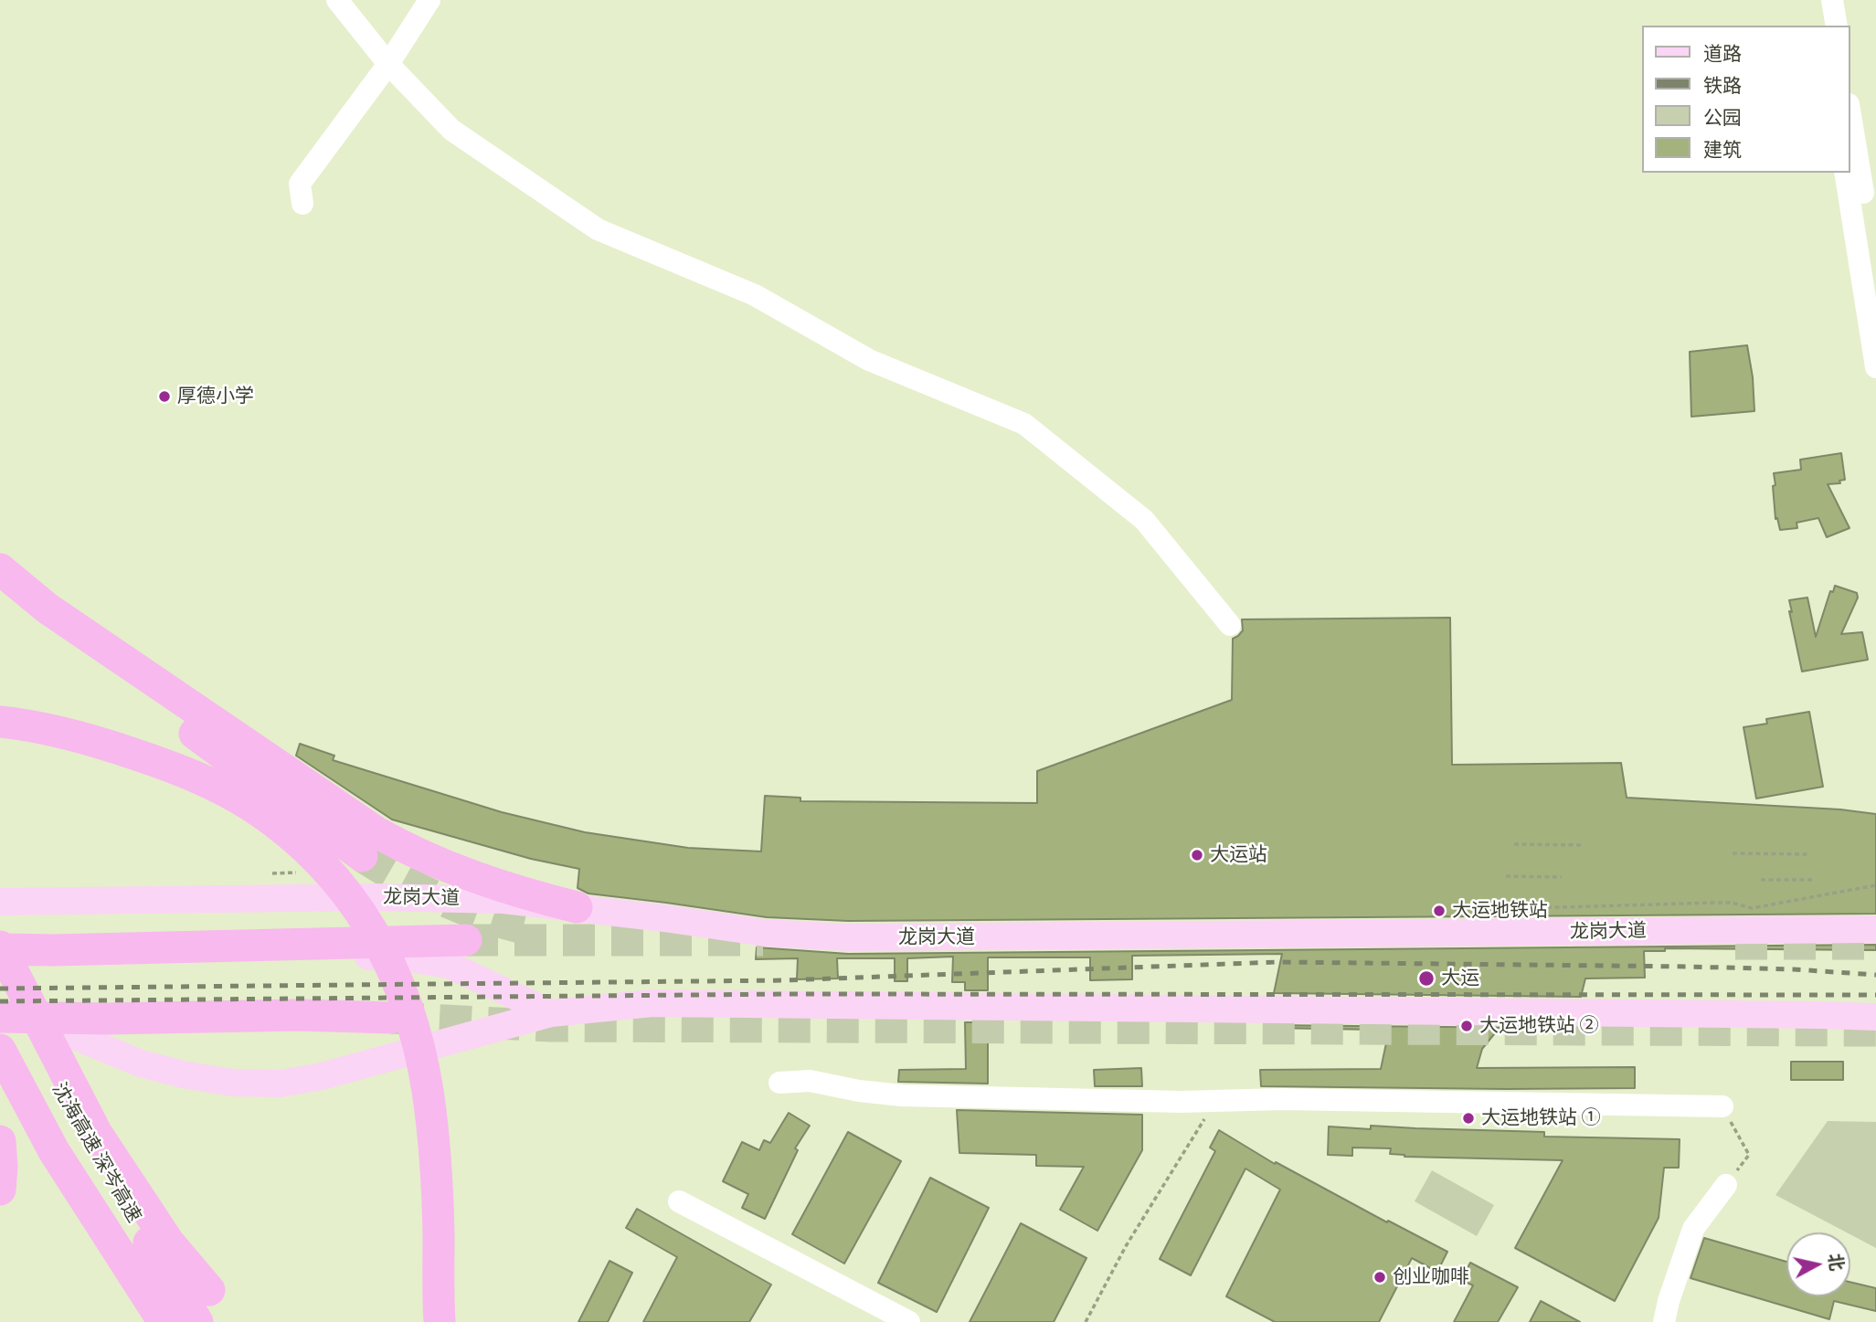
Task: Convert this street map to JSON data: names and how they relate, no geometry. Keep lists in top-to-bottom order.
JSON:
{
  "streets": {
    "highway": ["沈海高速 深岑高速"],
    "main road": ["龙岗大道"]
  },
  "places": [
    "厚德小学",
    "大运站",
    "大运地铁站",
    "大运",
    "大运地铁站 ②",
    "大运地铁站 ①",
    "创业咖啡"
  ],
  "legend": [
    "道路",
    "铁路",
    "公园",
    "建筑"
  ],
  "north": "right"
}
